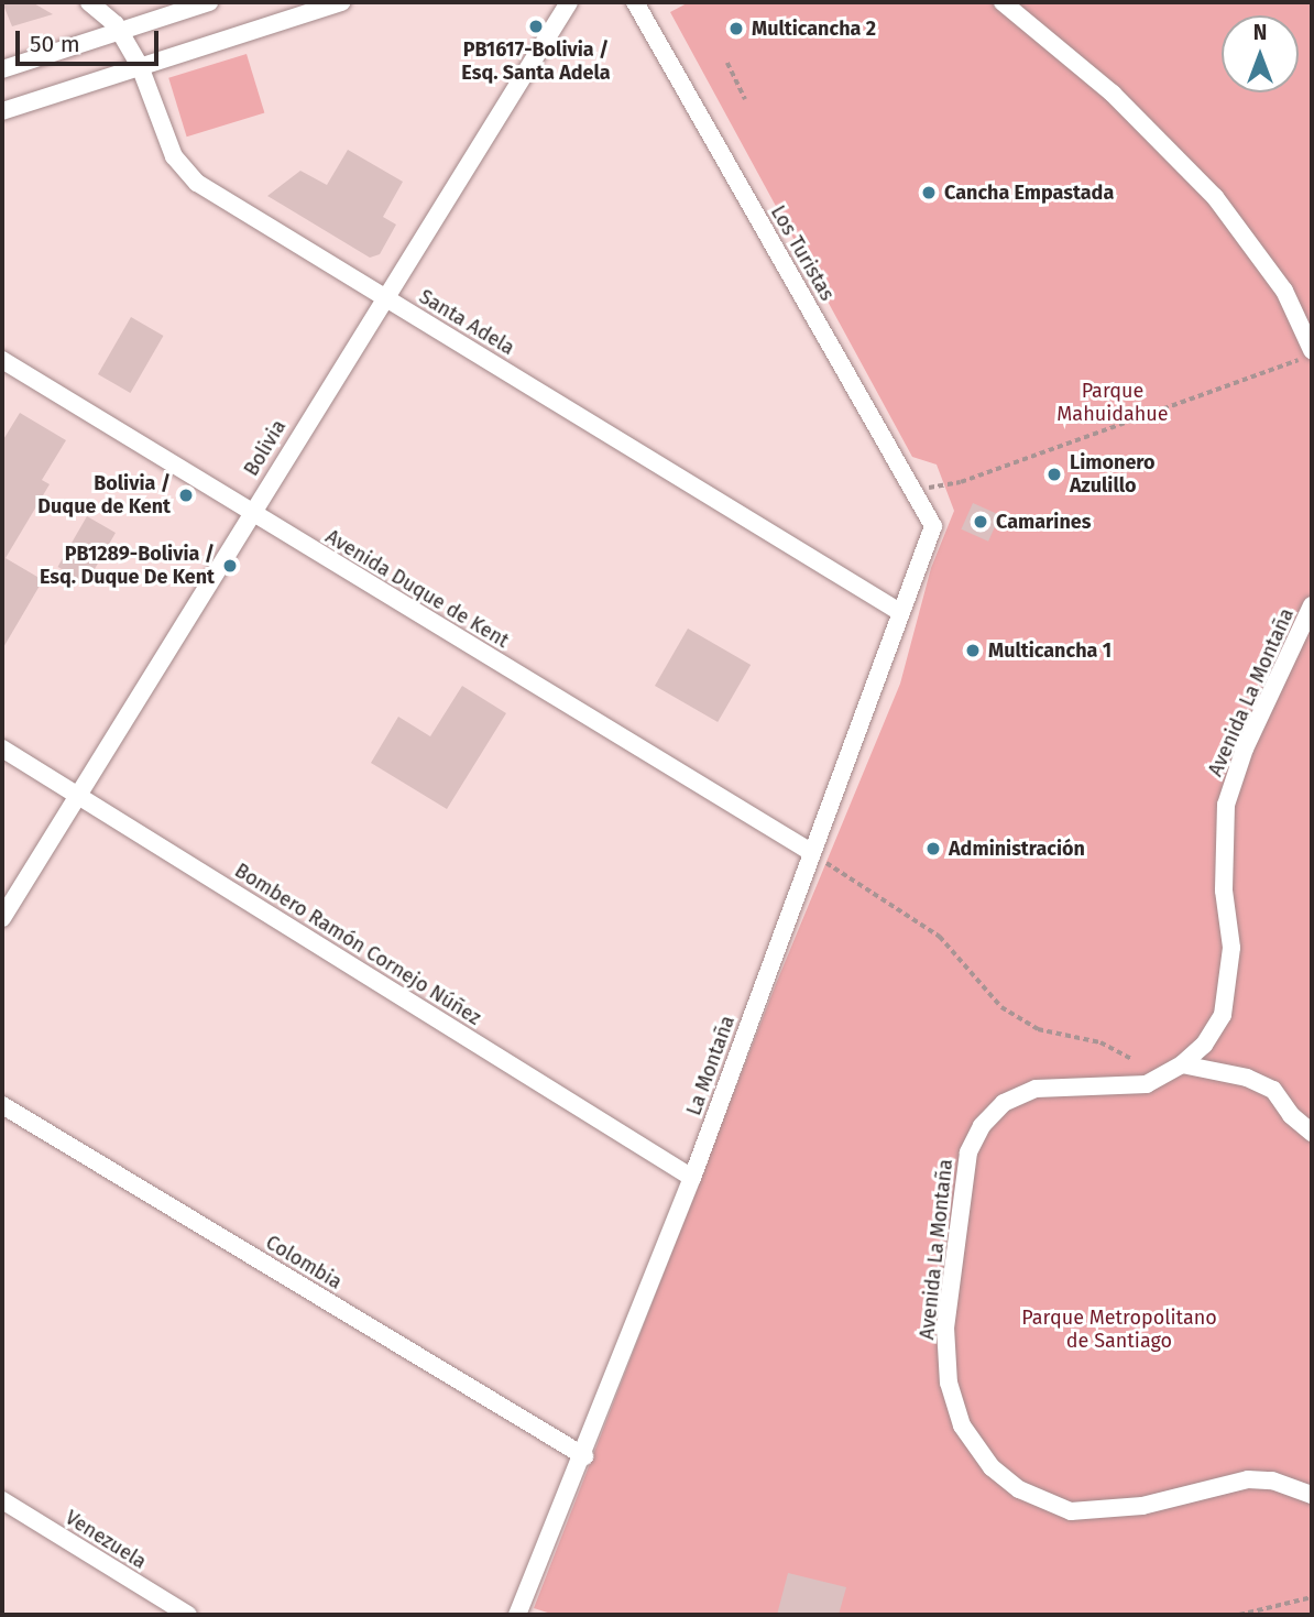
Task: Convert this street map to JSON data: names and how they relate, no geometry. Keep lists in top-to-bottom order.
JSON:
{
  "streets": {
    "street": [
      "Los Turistas",
      "Santa Adela",
      "Bolivia",
      "Avenida Duque de Kent",
      "Avenida La Montaña",
      "Bombero Ramón Cornejo Núñez",
      "La Montaña",
      "Colombia",
      "Venezuela"
    ]
  },
  "crossings": [
    ["Los Turistas", "La Montaña"],
    ["Santa Adela", "Bolivia"],
    ["Santa Adela", "La Montaña"],
    ["Bolivia", "Avenida Duque de Kent"],
    ["Bolivia", "Bombero Ramón Cornejo Núñez"],
    ["Avenida Duque de Kent", "La Montaña"],
    ["Bombero Ramón Cornejo Núñez", "La Montaña"],
    ["La Montaña", "Colombia"]
  ],
  "parks": ["Parque Mahuidahue", "Parque Metropolitano de Santiago"],
  "places": [
    "PB1617-Bolivia / Esq. Santa Adela",
    "Multicancha 2",
    "Cancha Empastada",
    "Limonero Azulillo",
    "Bolivia / Duque de Kent",
    "Camarines",
    "PB1289-Bolivia / Esq. Duque De Kent",
    "Multicancha 1",
    "Administración"
  ],
  "scale_bar": "50 m",
  "north": "top"
}
